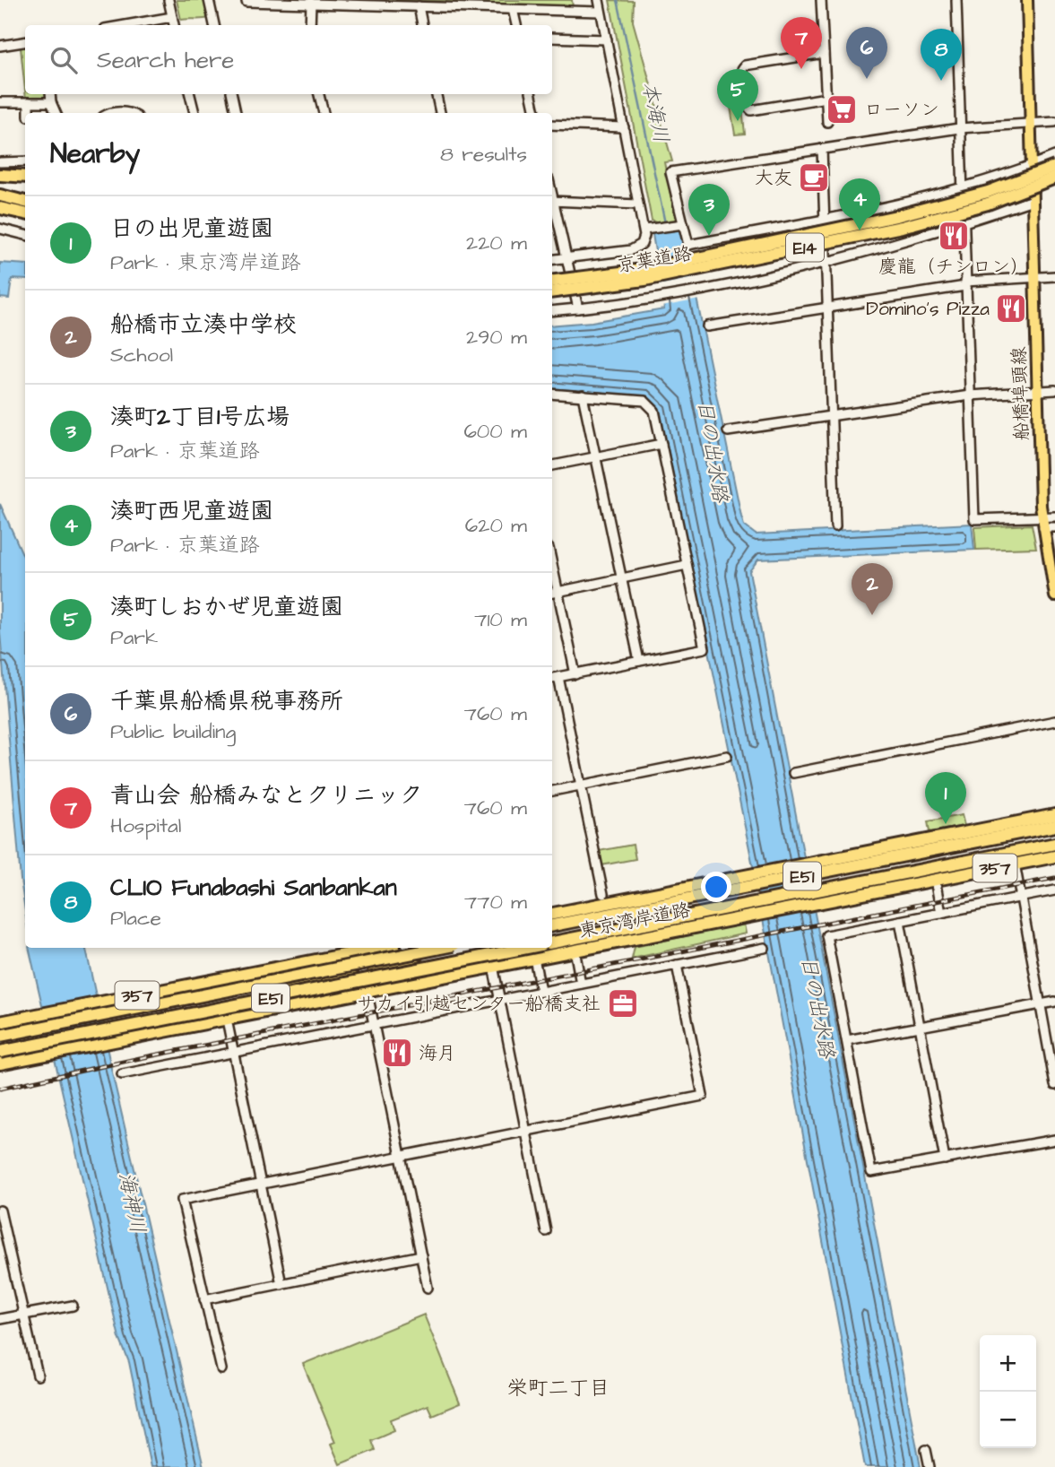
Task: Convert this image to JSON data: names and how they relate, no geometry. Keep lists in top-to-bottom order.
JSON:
{
  "streets": {
    "highway": [
      "E14",
      "京葉道路",
      "357",
      "E51",
      "東京湾岸道路"
    ],
    "main road": ["船橋埠頭線"]
  },
  "districts": ["栄町二丁目"],
  "water": ["本海川", "日の出水路", "海神川"],
  "places": {
    "supermarket": ["ローソン"],
    "cafe": ["大友"],
    "restaurant": ["慶龍（チンロン）", "Domino's Pizza", "海月"],
    "office": ["サカイ引越センター船橋支社"]
  },
  "page": {
    "pins": [
      "7",
      "6",
      "8",
      "5",
      "4",
      "3",
      "2",
      "1"
    ],
    "search": "Search here",
    "heading": ["Nearby", "8 results"],
    "list": [
      {
        "mark": "1",
        "name": "日の出児童遊園",
        "note": "Park · 東京湾岸道路",
        "value": "220 m"
      },
      {
        "mark": "2",
        "name": "船橋市立湊中学校",
        "note": "School",
        "value": "290 m"
      },
      {
        "mark": "3",
        "name": "湊町2丁目1号広場",
        "note": "Park · 京葉道路",
        "value": "600 m"
      },
      {
        "mark": "4",
        "name": "湊町西児童遊園",
        "note": "Park · 京葉道路",
        "value": "620 m"
      },
      {
        "mark": "5",
        "name": "湊町しおかぜ児童遊園",
        "note": "Park",
        "value": "710 m"
      },
      {
        "mark": "6",
        "name": "千葉県船橋県税事務所",
        "note": "Public building",
        "value": "760 m"
      },
      {
        "mark": "7",
        "name": "青山会 船橋みなとクリニック",
        "note": "Hospital",
        "value": "760 m"
      },
      {
        "mark": "8",
        "name": "CLIO Funabashi Sanbankan",
        "note": "Place",
        "value": "770 m"
      }
    ],
    "map_buttons": ["+", "−"]
  }
}
